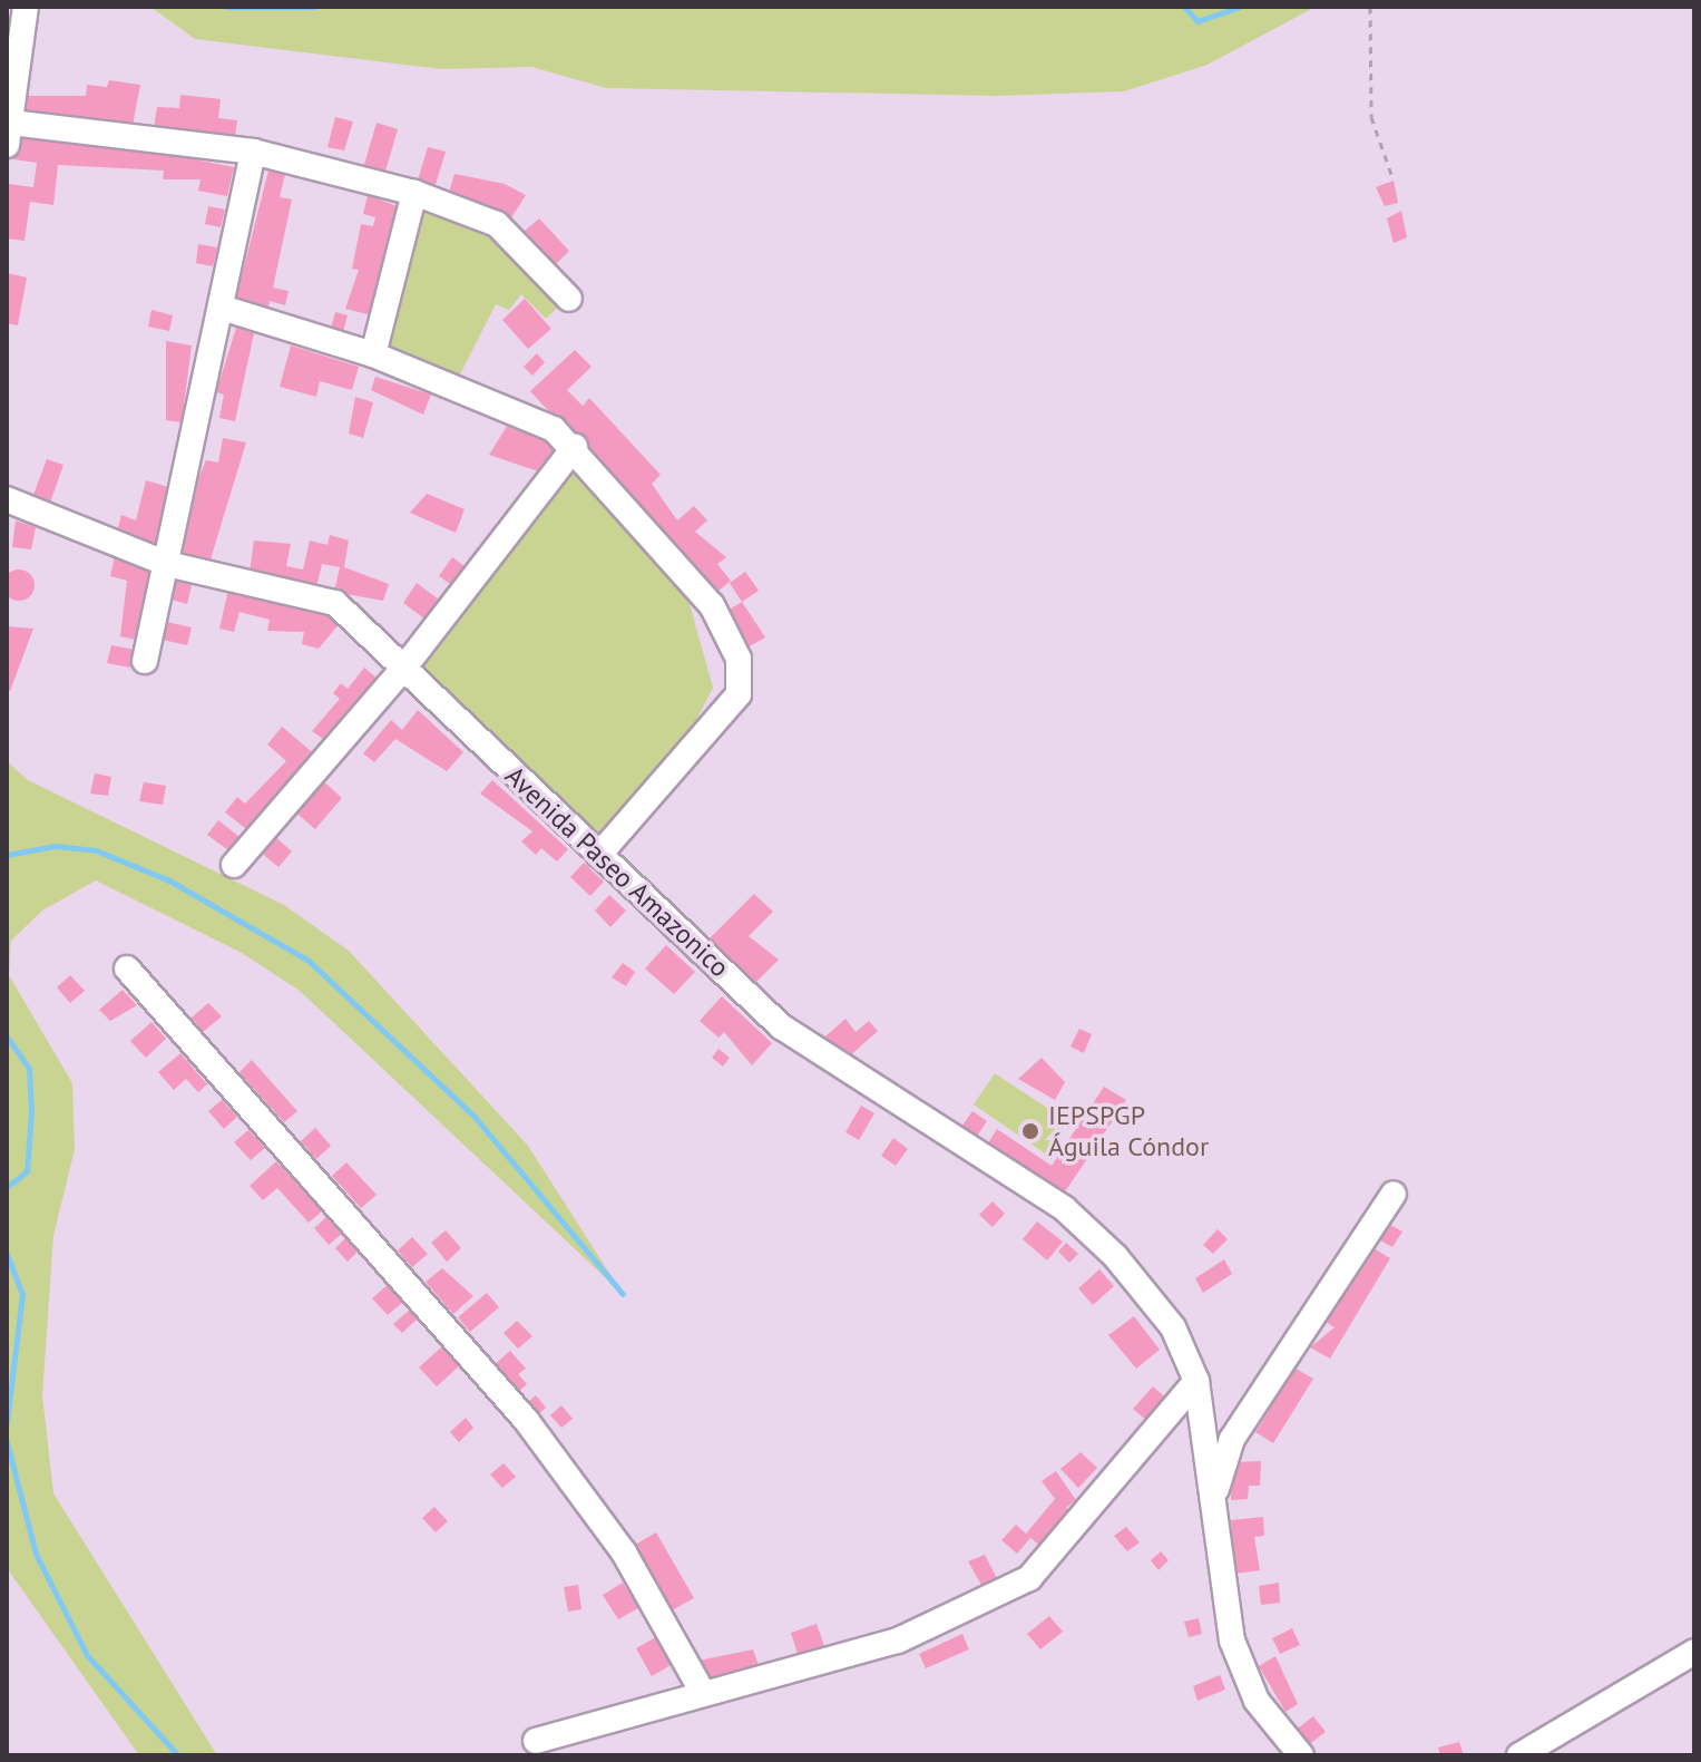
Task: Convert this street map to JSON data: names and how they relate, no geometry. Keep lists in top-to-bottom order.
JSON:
{
  "streets": {
    "street": ["Avenida Paseo Amazonico"]
  },
  "places": ["IEPSPGP Águila Cóndor"]
}
